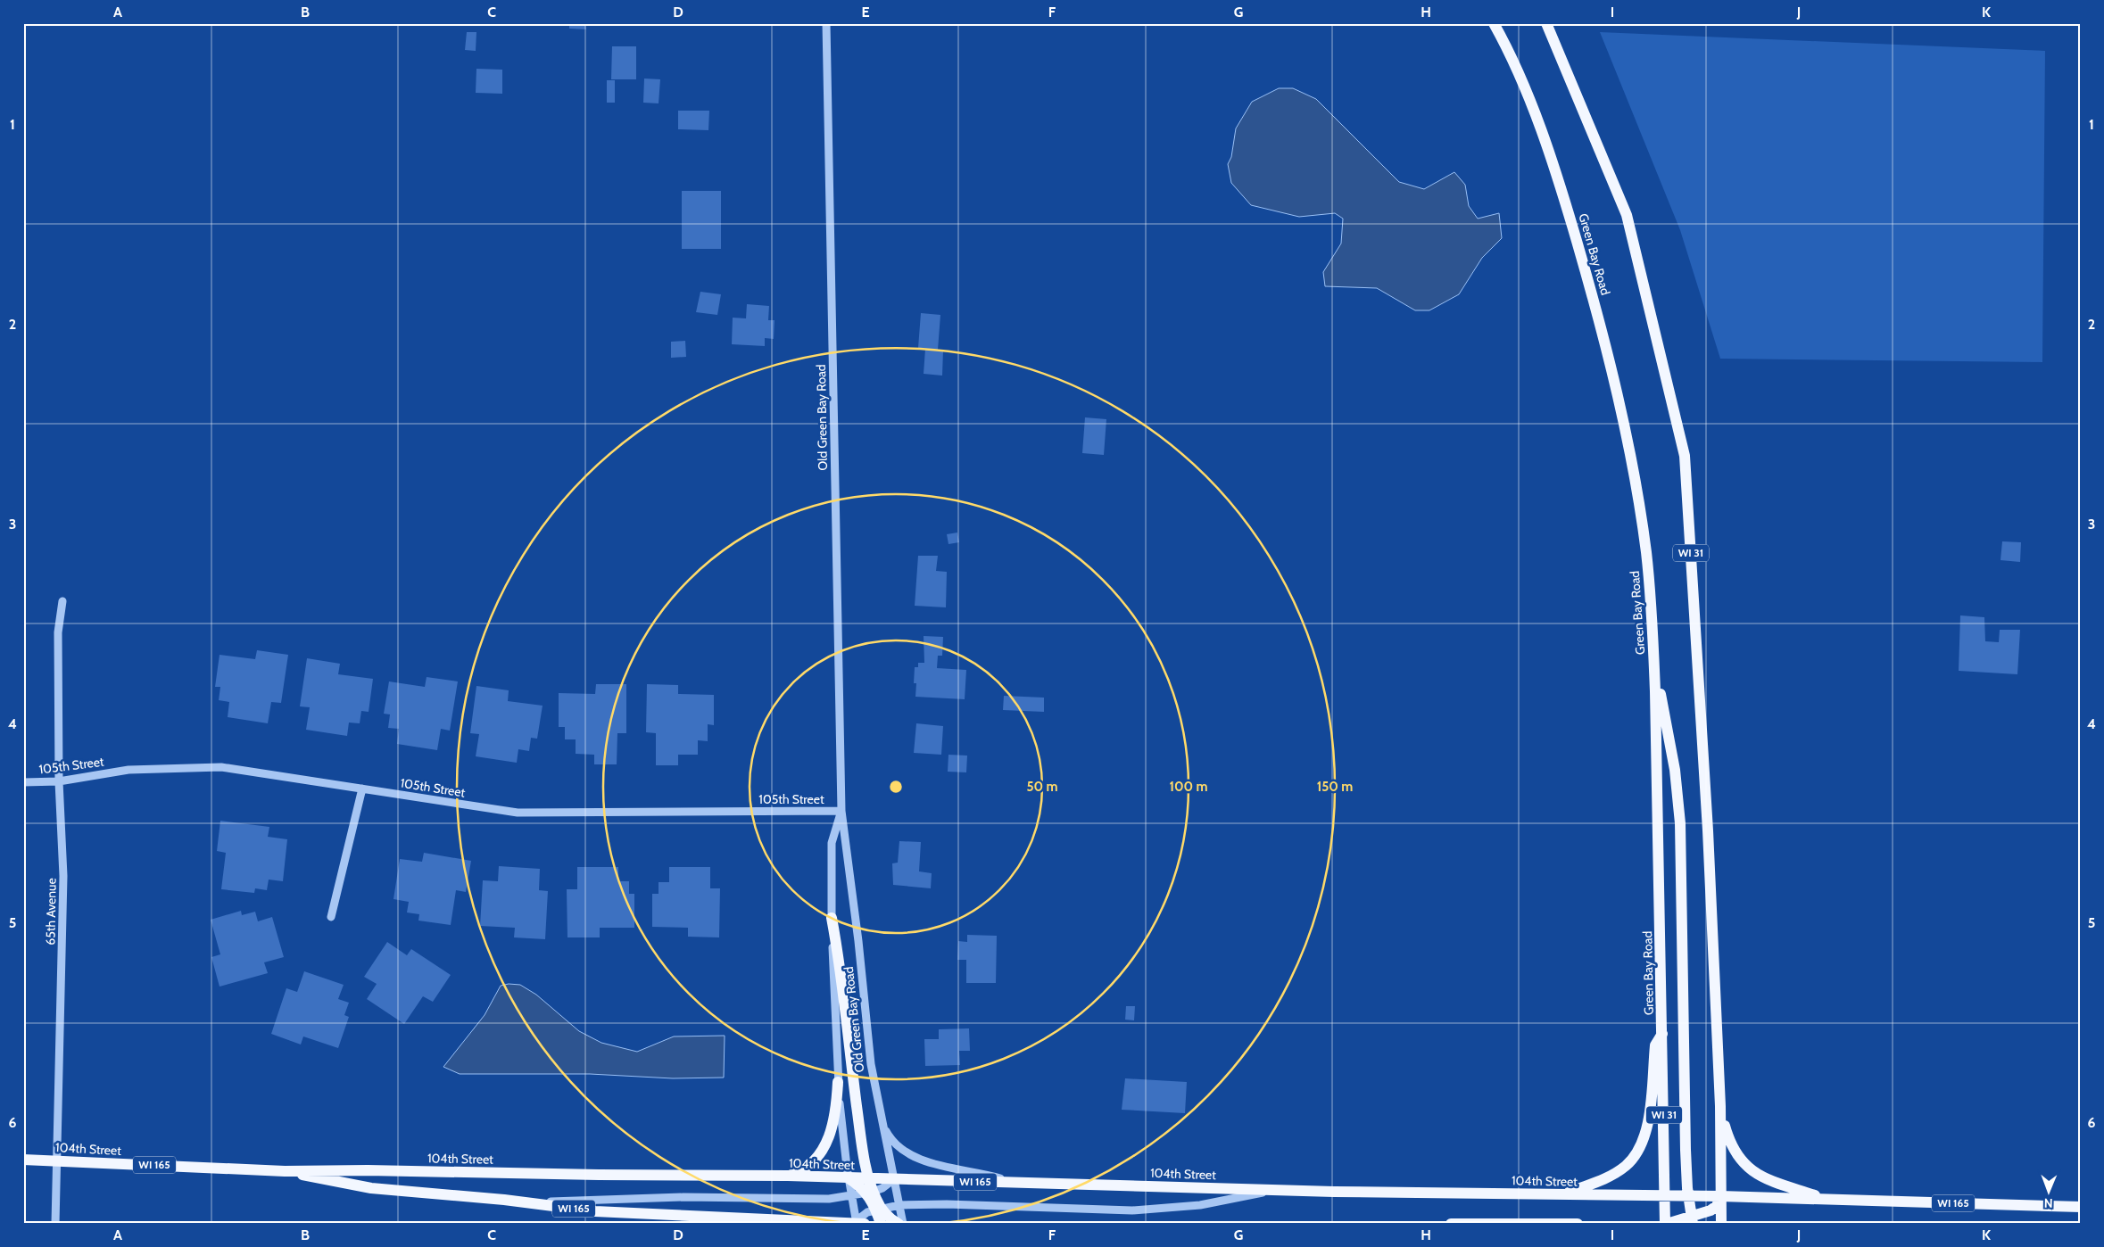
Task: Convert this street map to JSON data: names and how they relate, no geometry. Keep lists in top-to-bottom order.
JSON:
{
  "streets": {
    "main road": [
      "Green Bay Road",
      "WI 31",
      "104th Street",
      "WI 165"
    ],
    "street": ["Old Green Bay Road", "105th Street", "65th Avenue"]
  },
  "crossings": [
    ["Green Bay Road", "104th Street"],
    ["Old Green Bay Road", "105th Street"],
    ["Old Green Bay Road", "104th Street"],
    ["WI 31", "104th Street"],
    ["105th Street", "65th Avenue"],
    ["65th Avenue", "104th Street"]
  ],
  "north": "bottom",
  "grid": {
    "columns": [
      "A",
      "B",
      "C",
      "D",
      "E",
      "F",
      "G",
      "H",
      "I",
      "J",
      "K"
    ],
    "rows": [
      "1",
      "2",
      "3",
      "4",
      "5",
      "6"
    ]
  },
  "rings": ["50 m", "100 m", "150 m"]
}
